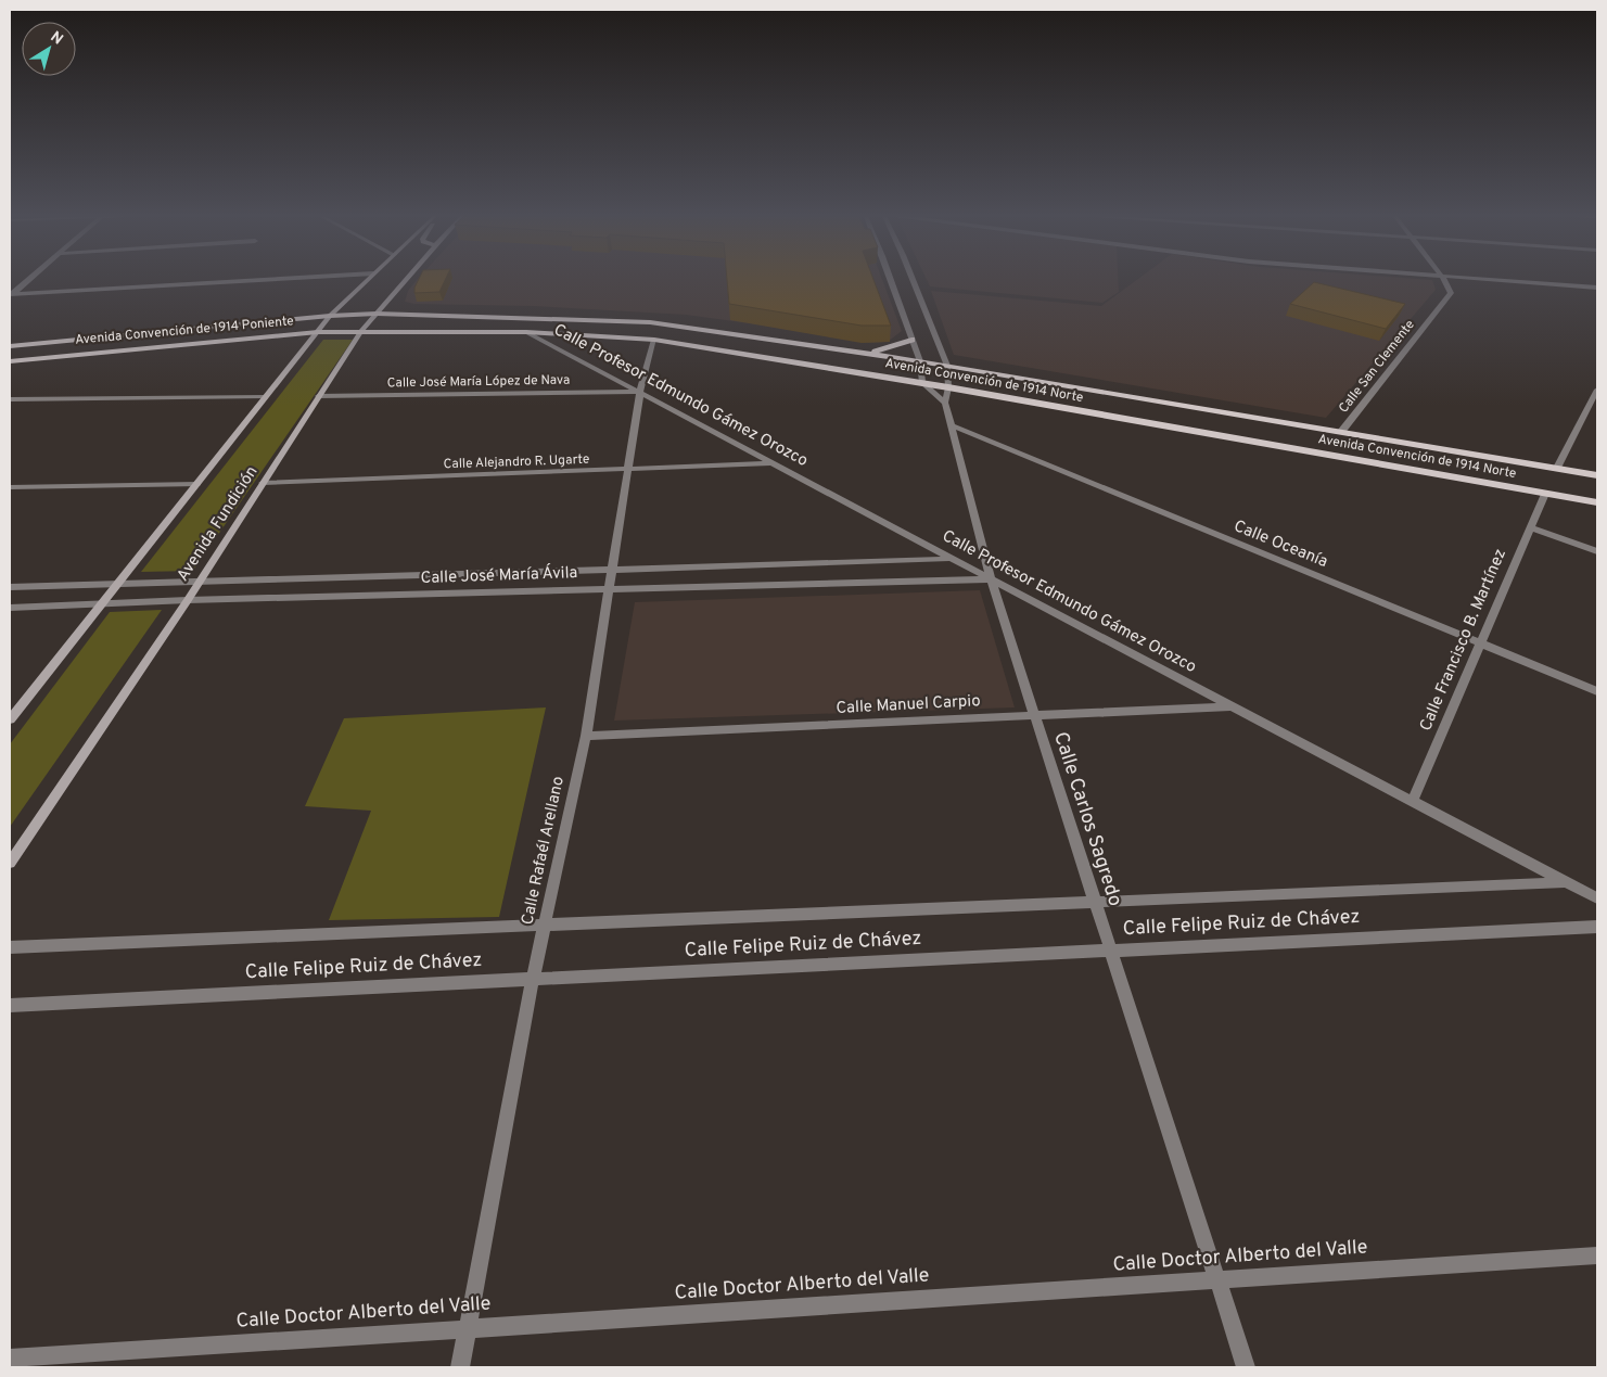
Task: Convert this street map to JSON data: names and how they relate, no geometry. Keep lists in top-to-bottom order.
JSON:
{
  "streets": {
    "main road": ["Avenida Convención de 1914 Poniente", "Avenida Convención de 1914 Norte"],
    "street": [
      "Calle San Clemente",
      "Calle José María López de Nava",
      "Calle Profesor Edmundo Gámez Orozco",
      "Calle Alejandro R. Ugarte",
      "Avenida Fundición",
      "Calle Oceanía",
      "Calle José María Ávila",
      "Calle Francisco B. Martínez",
      "Calle Manuel Carpio",
      "Calle Carlos Sagredo",
      "Calle Rafaél Arellano",
      "Calle Felipe Ruiz de Chávez",
      "Calle Doctor Alberto del Valle"
    ]
  },
  "crossings": [
    ["Avenida Convención de 1914 Poniente", "Avenida Convención de 1914 Norte"],
    ["Avenida Convención de 1914 Poniente", "Avenida Fundición"],
    ["Calle San Clemente", "Avenida Convención de 1914 Norte"],
    ["Avenida Convención de 1914 Norte", "Calle Profesor Edmundo Gámez Orozco"],
    ["Avenida Convención de 1914 Norte", "Avenida Fundición"],
    ["Avenida Convención de 1914 Norte", "Calle Francisco B. Martínez"],
    ["Avenida Convención de 1914 Norte", "Calle Carlos Sagredo"],
    ["Avenida Convención de 1914 Norte", "Calle Rafaél Arellano"],
    ["Calle José María López de Nava", "Calle Profesor Edmundo Gámez Orozco"],
    ["Calle José María López de Nava", "Avenida Fundición"],
    ["Calle José María López de Nava", "Calle Rafaél Arellano"],
    ["Calle Profesor Edmundo Gámez Orozco", "Calle Alejandro R. Ugarte"],
    ["Calle Profesor Edmundo Gámez Orozco", "Calle José María Ávila"],
    ["Calle Profesor Edmundo Gámez Orozco", "Calle Francisco B. Martínez"],
    ["Calle Profesor Edmundo Gámez Orozco", "Calle Manuel Carpio"],
    ["Calle Profesor Edmundo Gámez Orozco", "Calle Carlos Sagredo"],
    ["Calle Profesor Edmundo Gámez Orozco", "Calle Rafaél Arellano"],
    ["Calle Profesor Edmundo Gámez Orozco", "Calle Felipe Ruiz de Chávez"],
    ["Calle Alejandro R. Ugarte", "Avenida Fundición"],
    ["Calle Alejandro R. Ugarte", "Calle Rafaél Arellano"],
    ["Avenida Fundición", "Calle José María Ávila"],
    ["Calle Oceanía", "Calle Francisco B. Martínez"],
    ["Calle Oceanía", "Calle Carlos Sagredo"],
    ["Calle José María Ávila", "Calle Carlos Sagredo"],
    ["Calle José María Ávila", "Calle Rafaél Arellano"],
    ["Calle Manuel Carpio", "Calle Carlos Sagredo"],
    ["Calle Manuel Carpio", "Calle Rafaél Arellano"],
    ["Calle Carlos Sagredo", "Calle Felipe Ruiz de Chávez"],
    ["Calle Carlos Sagredo", "Calle Doctor Alberto del Valle"],
    ["Calle Rafaél Arellano", "Calle Felipe Ruiz de Chávez"],
    ["Calle Rafaél Arellano", "Calle Doctor Alberto del Valle"]
  ],
  "north": "top right"
}
